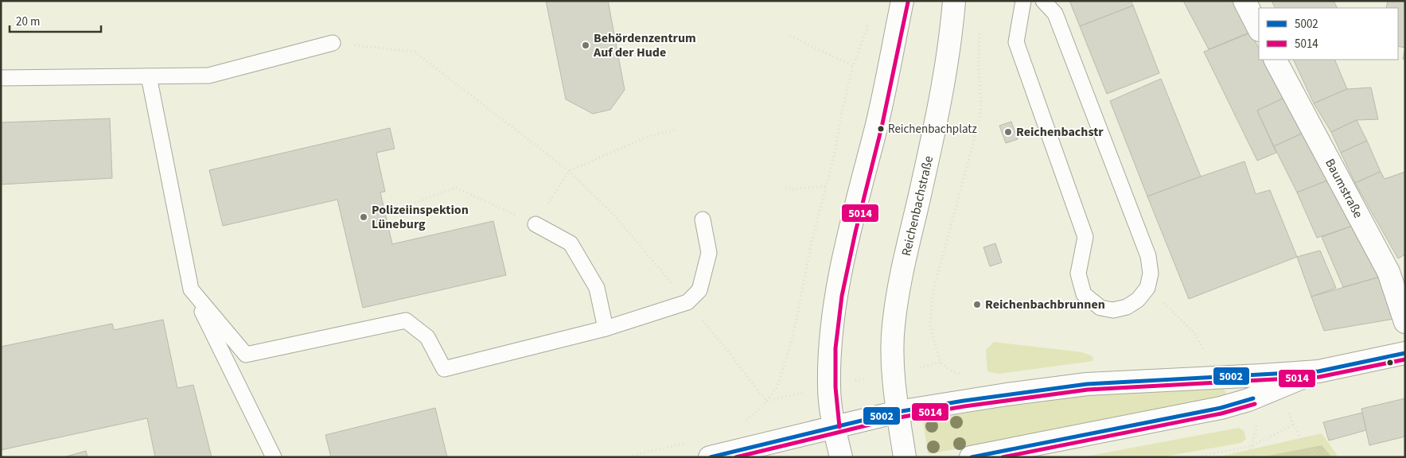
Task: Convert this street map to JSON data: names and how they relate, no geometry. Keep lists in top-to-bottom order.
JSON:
{
  "streets": {
    "street": ["Baumstraße", "Reichenbachstraße"]
  },
  "places": [
    "Behördenzentrum Auf der Hude",
    "Reichenbachplatz",
    "Reichenbachstr",
    "Polizeiinspektion Lüneburg",
    "Reichenbachbrunnen"
  ],
  "lines": ["transit line 5014", "transit line 5002"],
  "legend": ["5002", "5014"],
  "scale_bar": "20 m"
}
